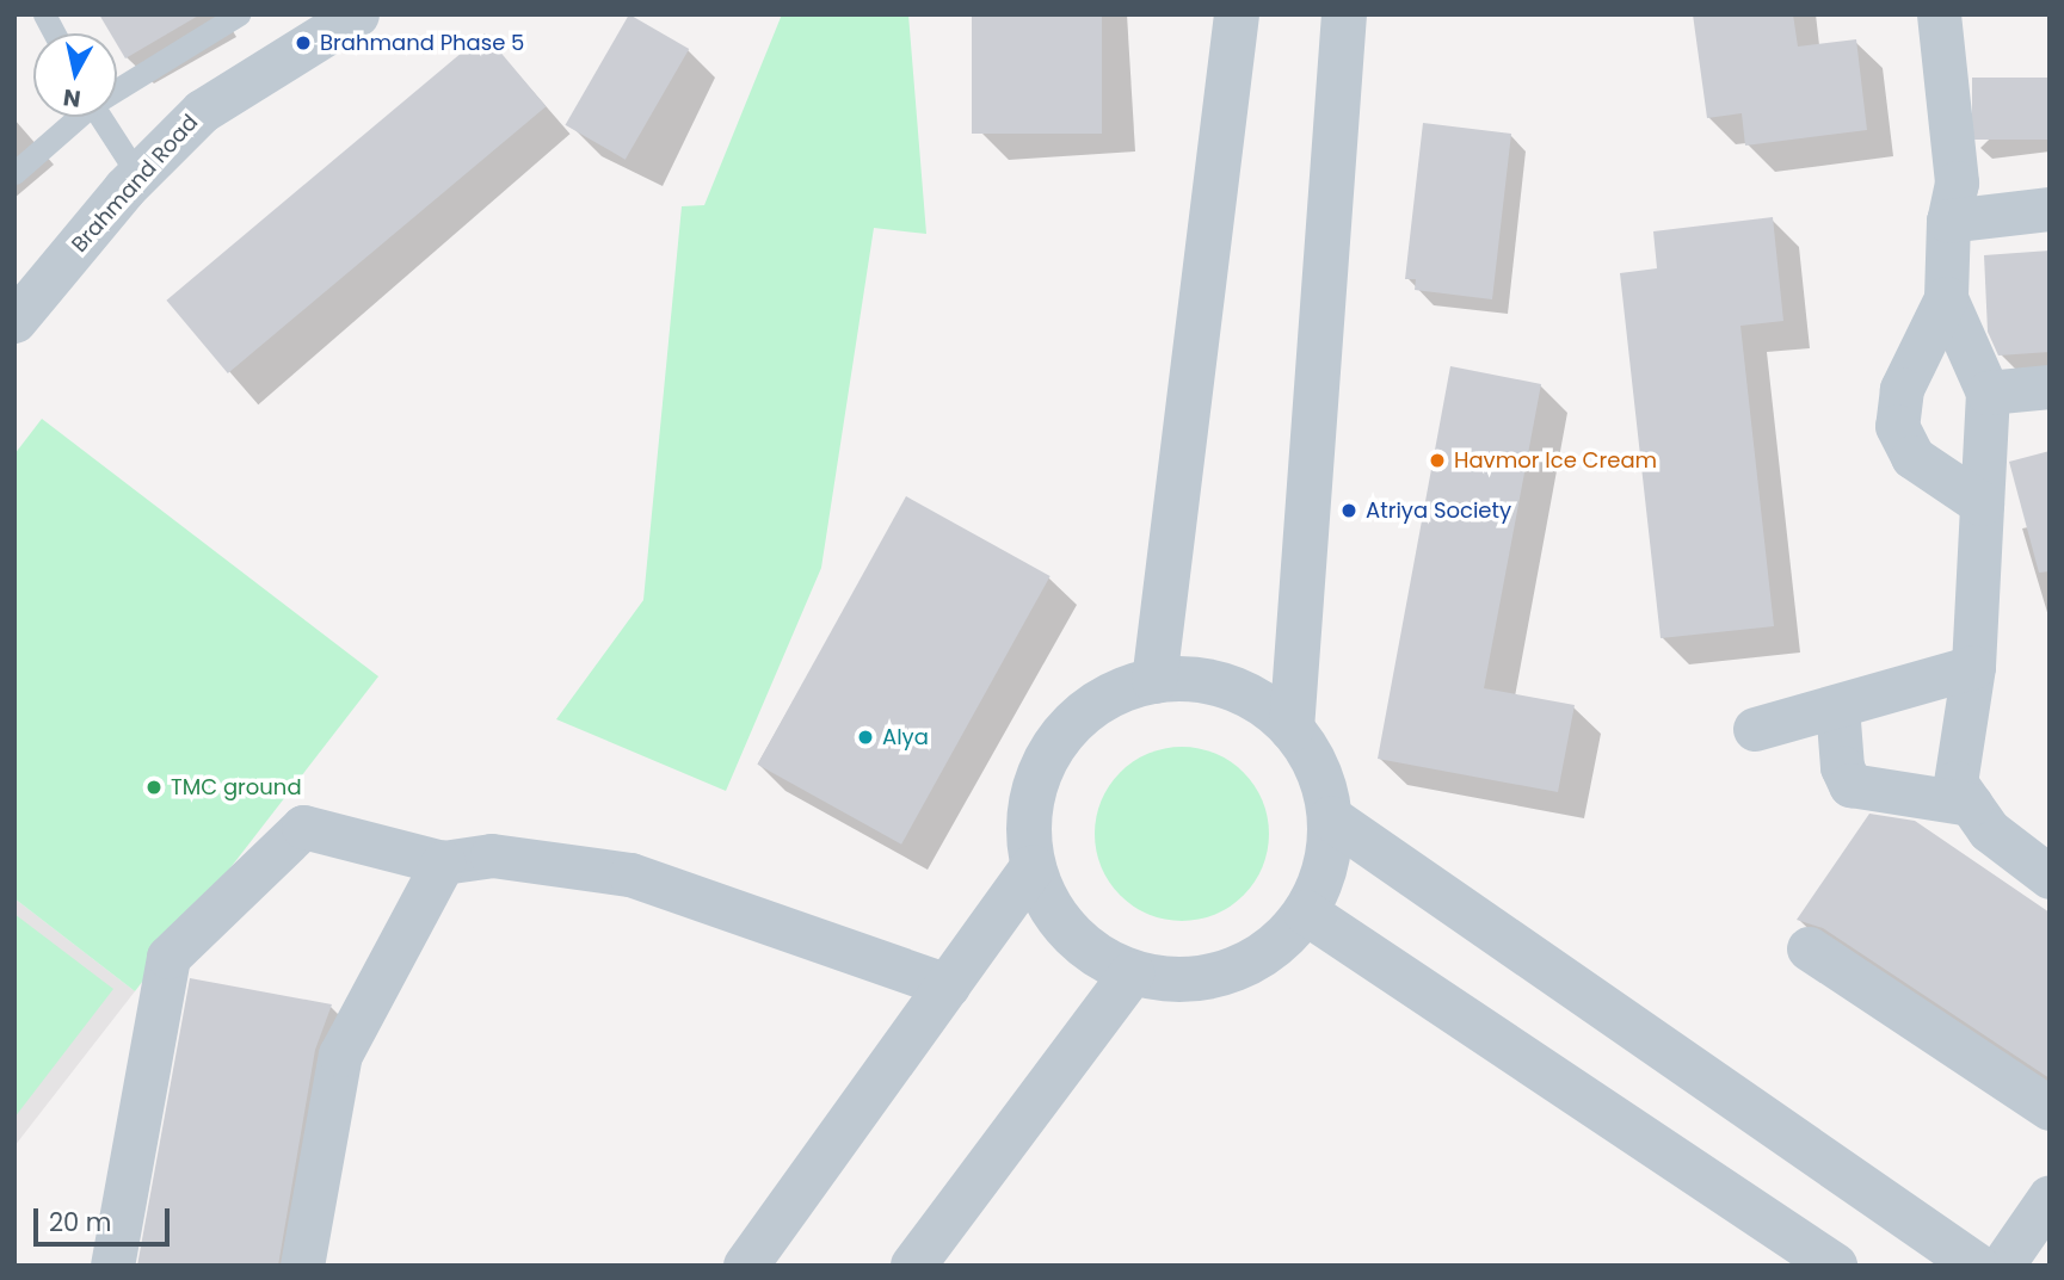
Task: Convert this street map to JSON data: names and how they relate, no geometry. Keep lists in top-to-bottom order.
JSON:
{
  "streets": {
    "street": ["Brahmand Road"]
  },
  "places": [
    "Brahmand Phase 5",
    "Havmor Ice Cream",
    "Atriya Society",
    "Alya",
    "TMC ground"
  ],
  "scale_bar": "20 m",
  "north": "bottom"
}
